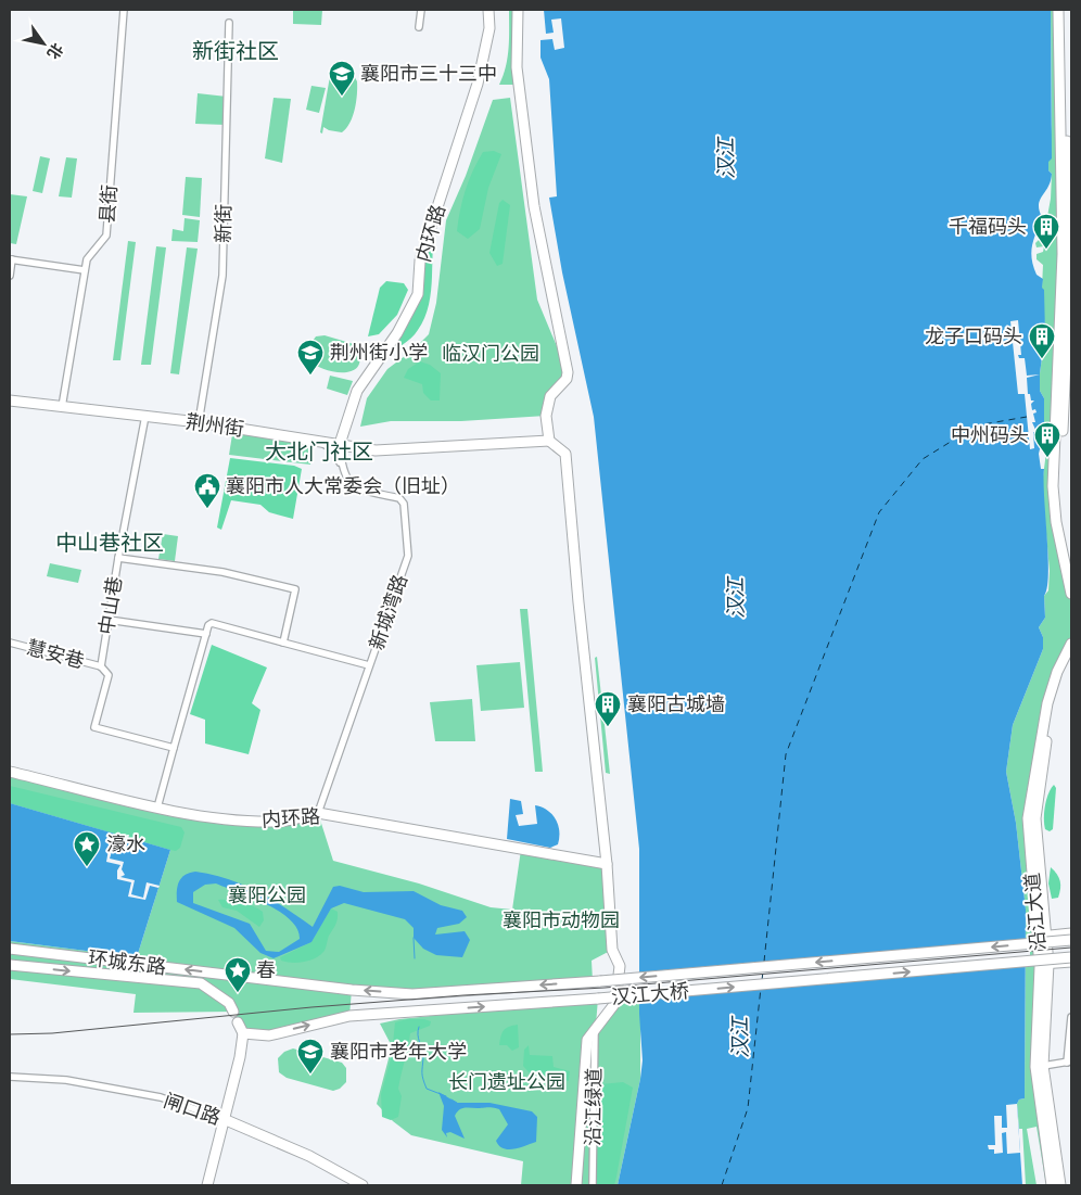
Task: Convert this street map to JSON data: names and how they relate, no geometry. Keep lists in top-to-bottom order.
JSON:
{
  "streets": {
    "main road": [
      "内环路",
      "荆州街",
      "沿江大道",
      "环城东路",
      "汉江大桥",
      "闸口路"
    ],
    "street": [
      "县街",
      "新街",
      "中山巷",
      "新城湾路",
      "慧安巷",
      "沿江绿道"
    ]
  },
  "crossings": [
    ["县街", "荆州街"],
    ["新街", "荆州街"],
    ["内环路", "荆州街"],
    ["内环路", "新城湾路"],
    ["荆州街", "中山巷"],
    ["荆州街", "新城湾路"],
    ["中山巷", "慧安巷"],
    ["环城东路", "汉江大桥"]
  ],
  "districts": ["新街社区", "大北门社区", "中山巷社区"],
  "water": ["汉江"],
  "parks": [
    "临汉门公园",
    "襄阳公园",
    "襄阳市动物园",
    "长门遗址公园"
  ],
  "places": {
    "school or university": ["襄阳市三十三中", "荆州街小学", "襄阳市老年大学"],
    "building": [
      "千福码头",
      "龙子口码头",
      "中州码头",
      "襄阳古城墙"
    ],
    "public building": ["襄阳市人大常委会（旧址）"],
    "place": ["濠水", "春"]
  },
  "north": "bottom right"
}
